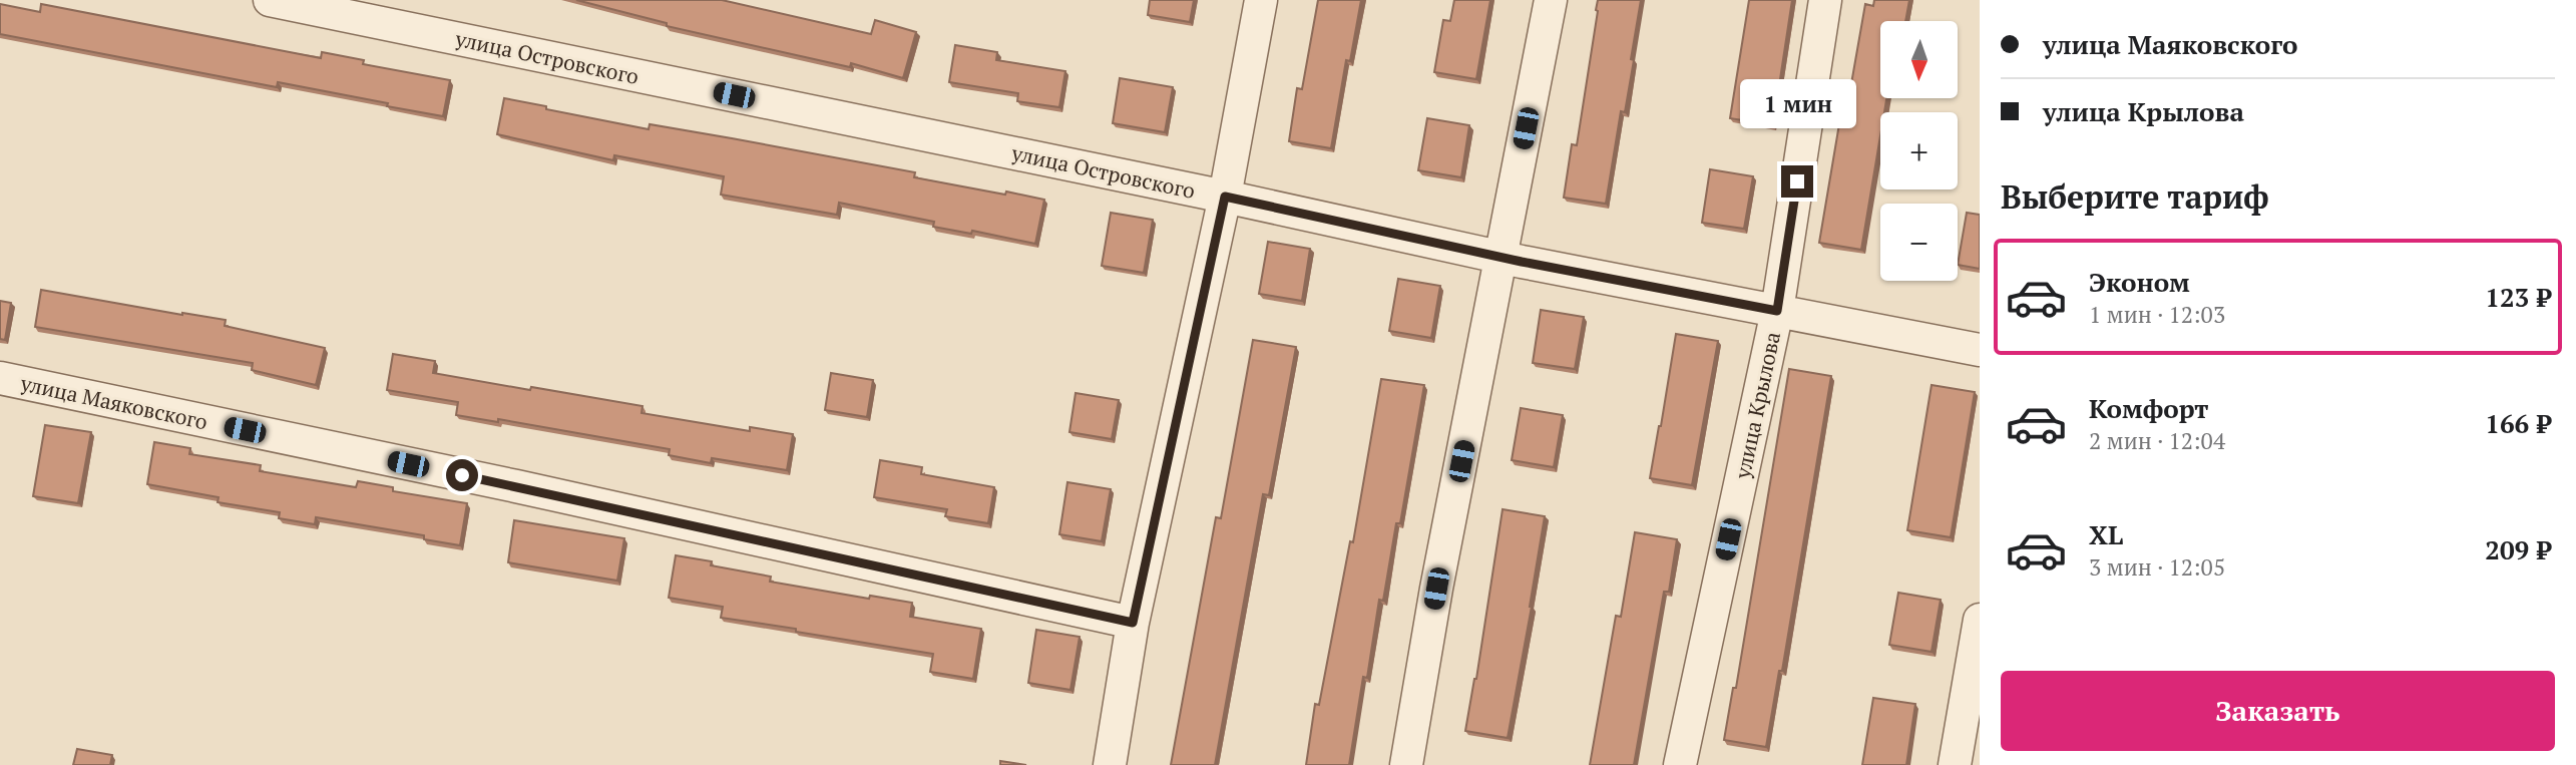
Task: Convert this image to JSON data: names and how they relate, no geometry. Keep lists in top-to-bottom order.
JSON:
{
  "streets": {
    "street": ["улица Островского", "улица Маяковского", "улица Крылова"]
  },
  "crossings": [
    ["улица Островского", "улица Крылова"]
  ],
  "north": "bottom",
  "page": {
    "banner": ["улица Маяковского", "улица Крылова"],
    "map_buttons": ["+", "−"],
    "bubble": "1 мин",
    "heading": "Выберите тариф",
    "list": [
      {
        "name": "Эконом",
        "note": "1 мин · 12:03",
        "value": "123 ₽"
      },
      {
        "name": "Комфорт",
        "note": "2 мин · 12:04",
        "value": "166 ₽"
      },
      {
        "name": "XL",
        "note": "3 мин · 12:05",
        "value": "209 ₽"
      }
    ],
    "buttons": "Заказать"
  }
}
